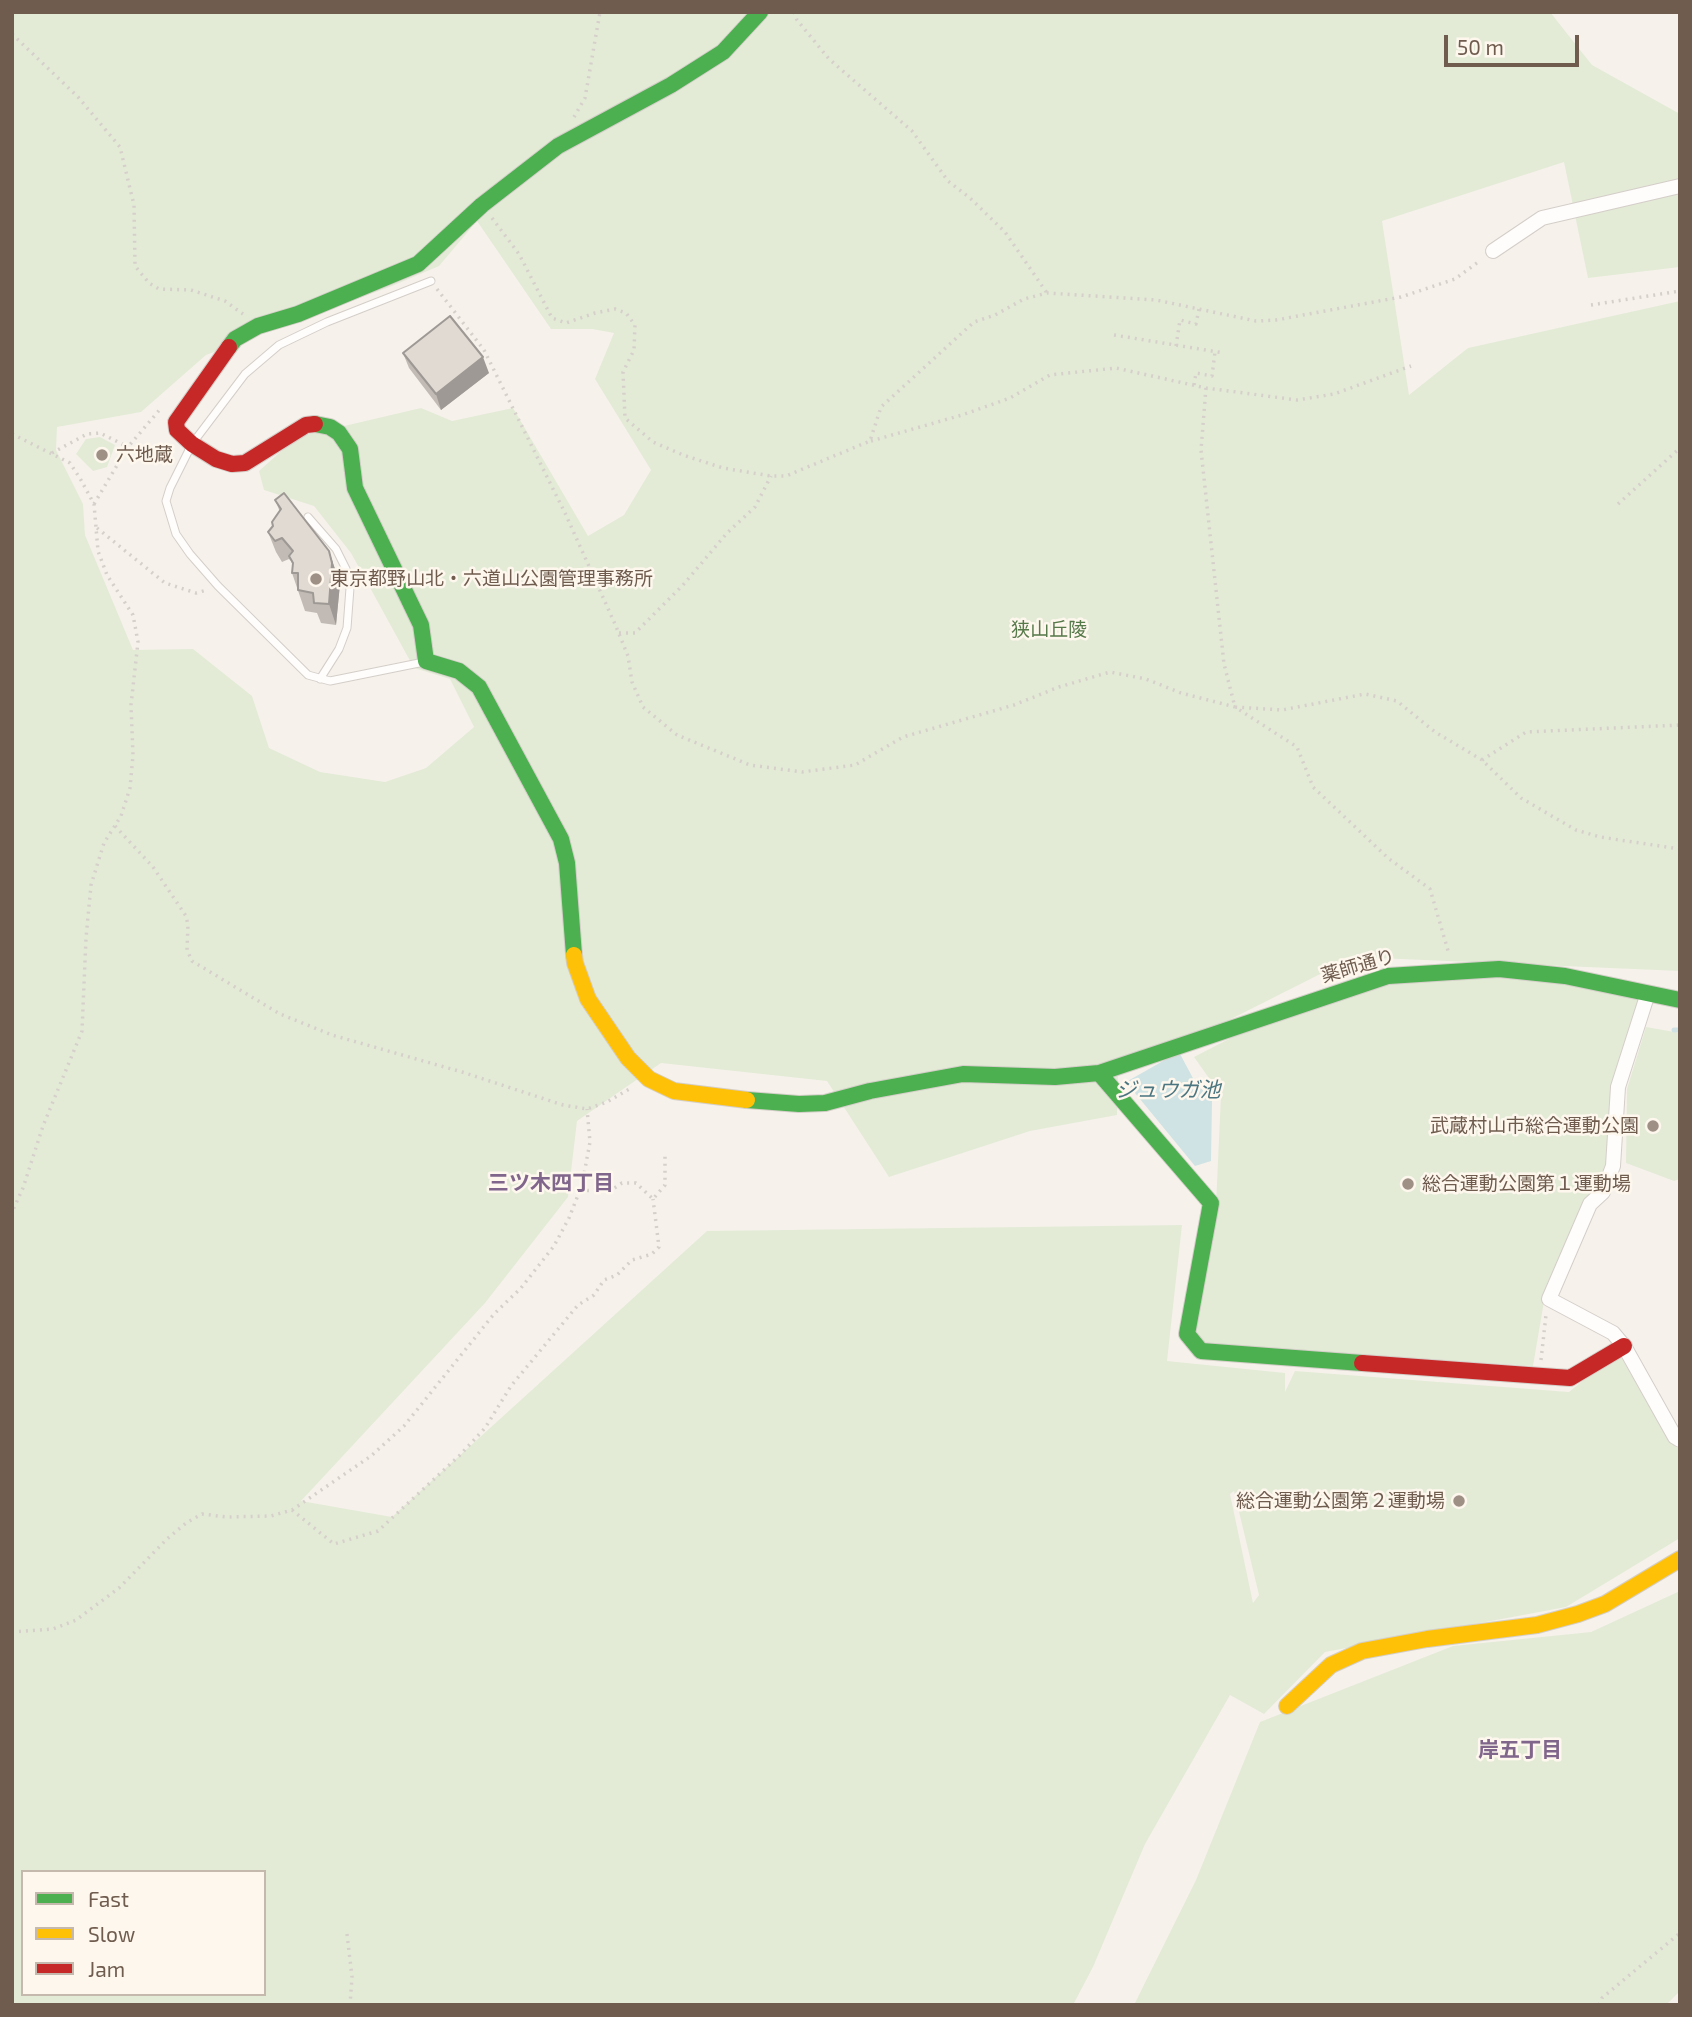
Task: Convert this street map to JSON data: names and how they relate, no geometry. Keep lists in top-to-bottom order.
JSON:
{
  "streets": {
    "street": ["薬師通り"]
  },
  "districts": ["三ツ木四丁目", "岸五丁目"],
  "water": ["ジュウガ池"],
  "parks": ["狭山丘陵"],
  "places": [
    "六地蔵",
    "東京都野山北・六道山公園管理事務所",
    "武蔵村山市総合運動公園",
    "総合運動公園第１運動場",
    "総合運動公園第２運動場"
  ],
  "legend": ["Fast", "Slow", "Jam"],
  "scale_bar": "50 m"
}
